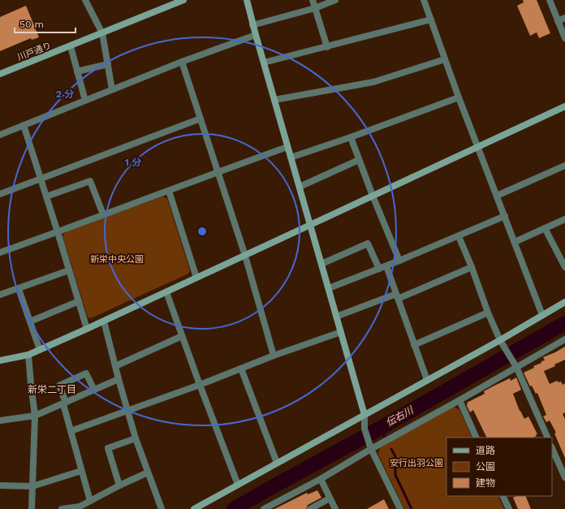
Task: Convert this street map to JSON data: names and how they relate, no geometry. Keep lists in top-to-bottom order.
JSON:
{
  "streets": {
    "street": ["川戸通り"]
  },
  "districts": ["新栄二丁目"],
  "water": ["伝右川"],
  "parks": ["新栄中央公園", "安行出羽公園"],
  "legend": ["道路", "公園", "建物"],
  "scale_bar": "50 m",
  "rings": ["2 分", "1 分"]
}
